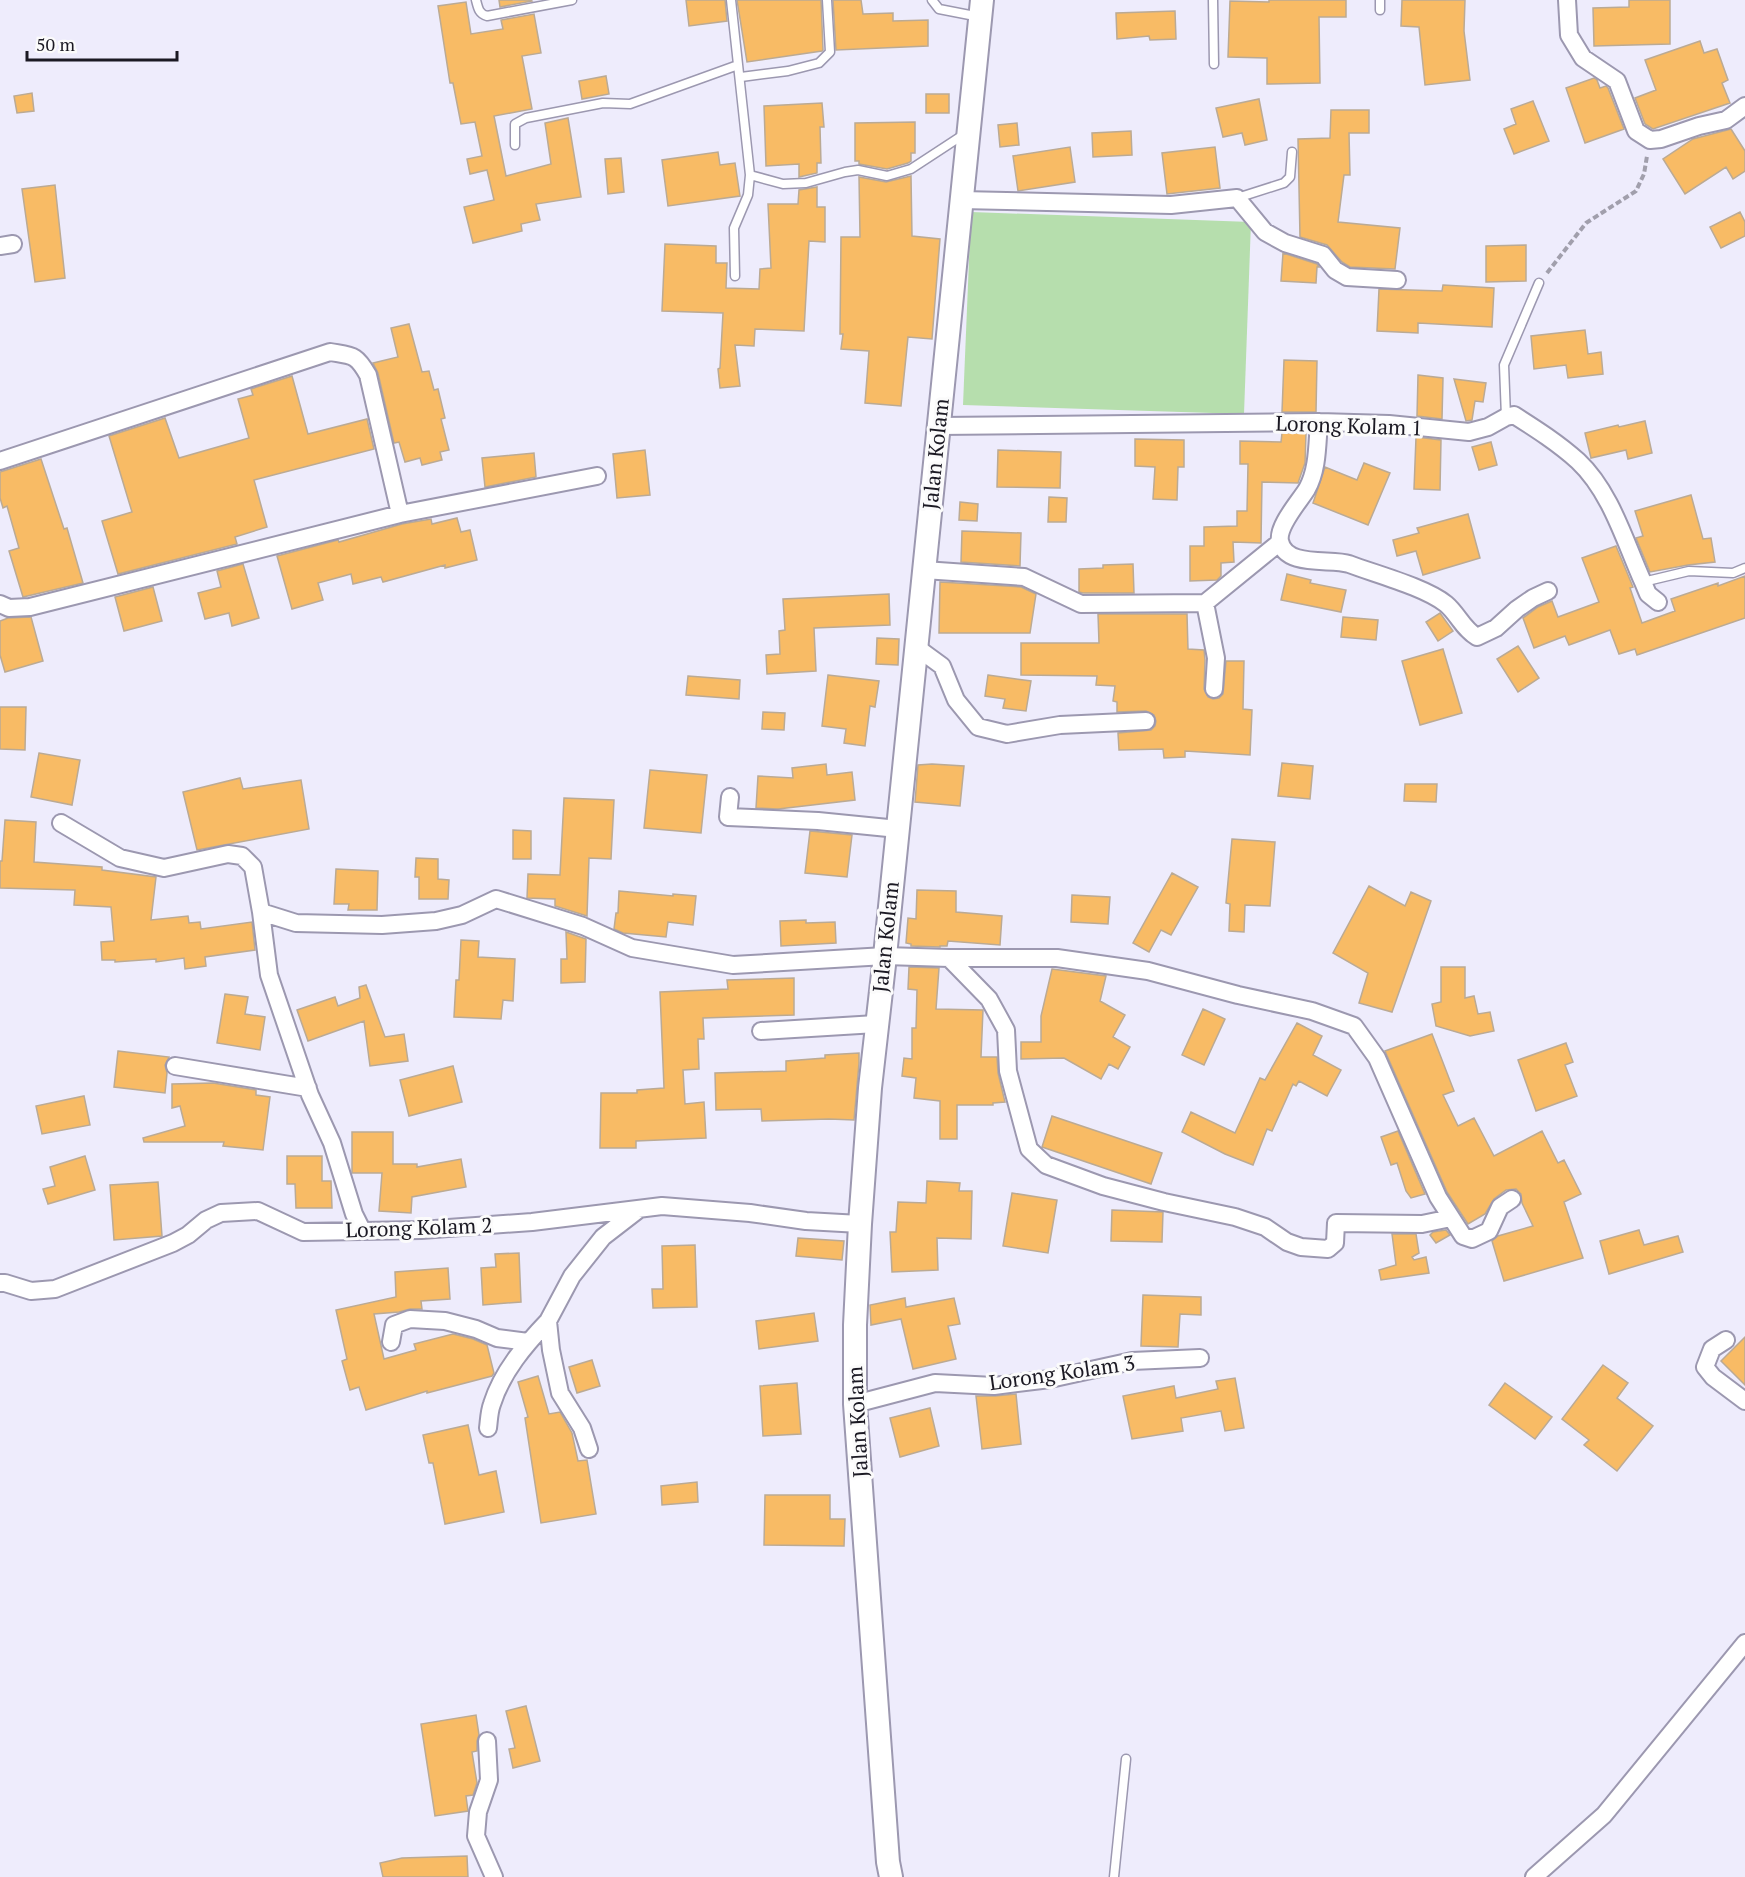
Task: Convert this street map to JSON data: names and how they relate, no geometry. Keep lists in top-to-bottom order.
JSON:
{
  "streets": {
    "street": [
      "Lorong Kolam 1",
      "Jalan Kolam",
      "Lorong Kolam 2",
      "Lorong Kolam 3"
    ]
  },
  "crossings": [
    ["Lorong Kolam 1", "Jalan Kolam"],
    ["Jalan Kolam", "Lorong Kolam 2"],
    ["Jalan Kolam", "Lorong Kolam 3"]
  ],
  "scale_bar": "50 m"
}
